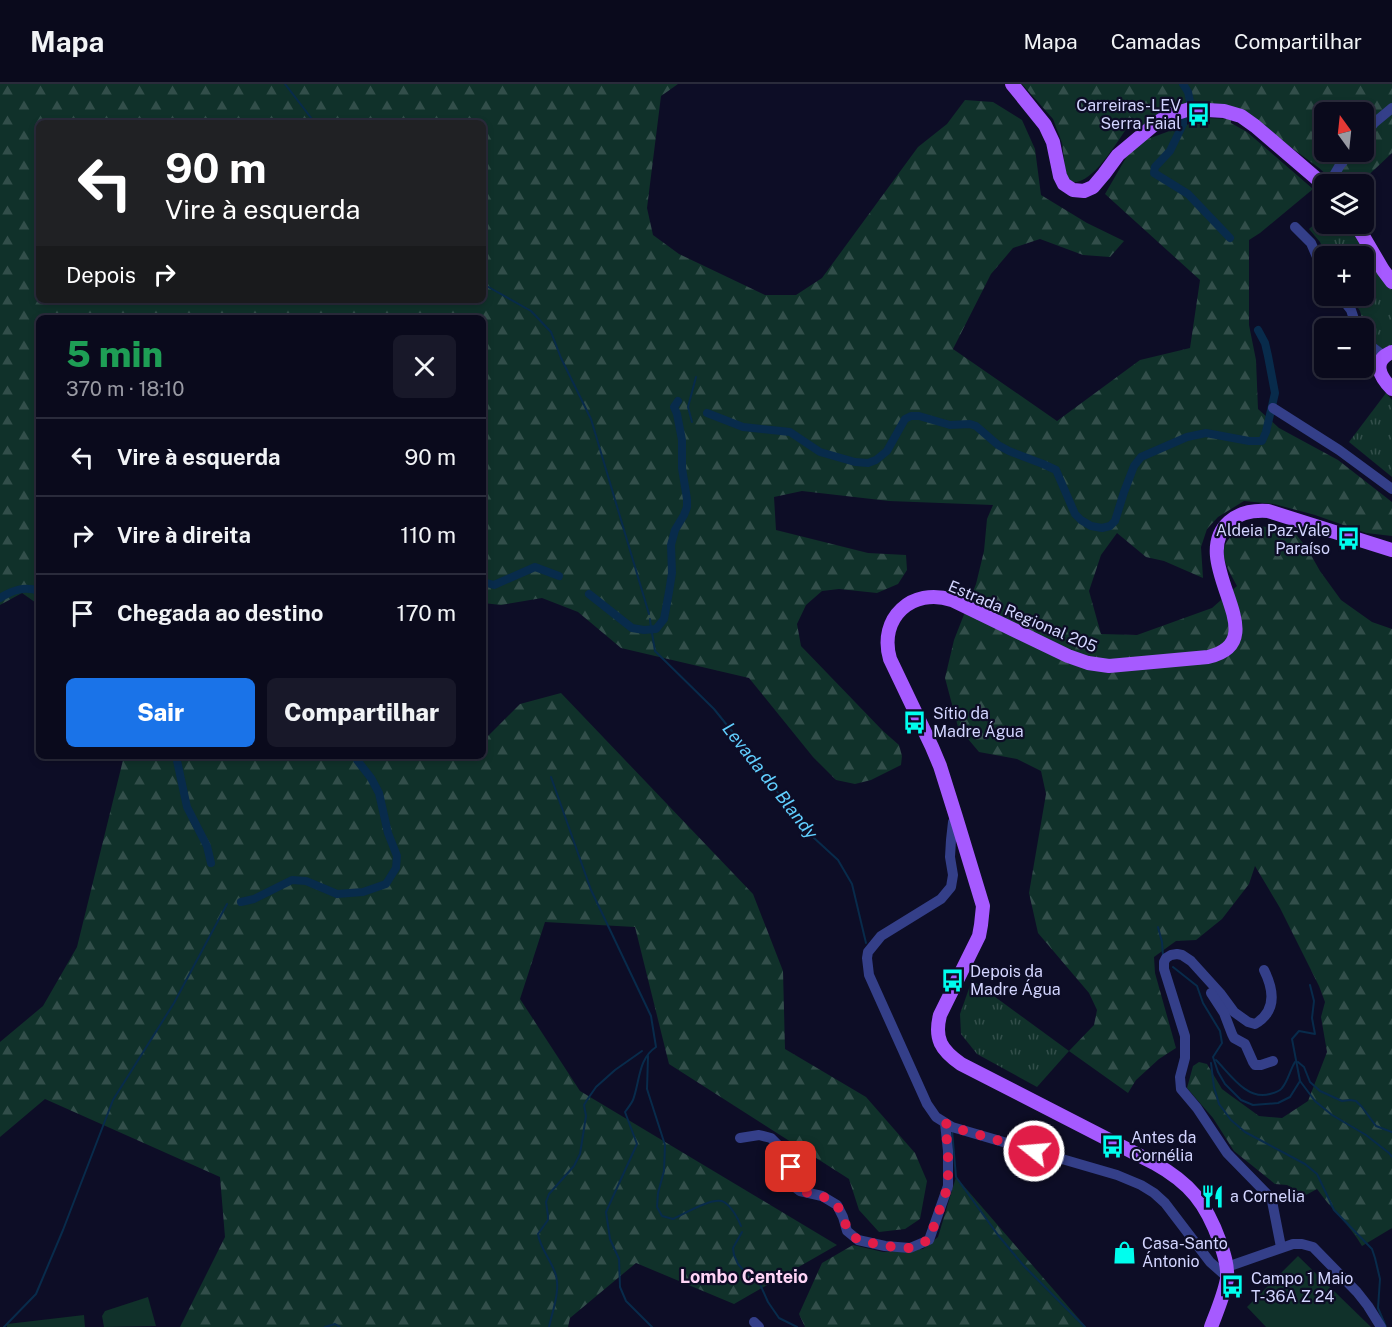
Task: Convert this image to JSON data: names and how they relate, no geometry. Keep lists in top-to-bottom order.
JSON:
{
  "streets": {
    "main road": ["Estrada Regional 205"]
  },
  "districts": ["Lombo Centeio"],
  "water": ["Levada do Blandy"],
  "places": {
    "bus stop": [
      "Carreiras-LEV Serra Faial",
      "Aldeia Paz-Vale Paraíso",
      "Sítio da Madre Água",
      "Depois da Madre Água",
      "Antes da Cornélia",
      "Campo 1 Maio T-36A Z 24"
    ],
    "restaurant": ["a Cornelia"],
    "shop": ["Casa-Santo Ántonio"]
  },
  "north": "top",
  "page": {
    "header": "Mapa",
    "nav": ["Mapa", "Camadas", "Compartilhar"],
    "map_buttons": ["+", "−"],
    "turn": ["90 m", "Vire à esquerda"],
    "then": "Depois",
    "heading": ["5 min", "370 m · 18:10"],
    "list": [
      {
        "name": "Vire à esquerda",
        "value": "90 m"
      },
      {
        "name": "Vire à direita",
        "value": "110 m"
      },
      {
        "name": "Chegada ao destino",
        "value": "170 m"
      }
    ],
    "buttons": ["Sair", "Compartilhar"]
  }
}
